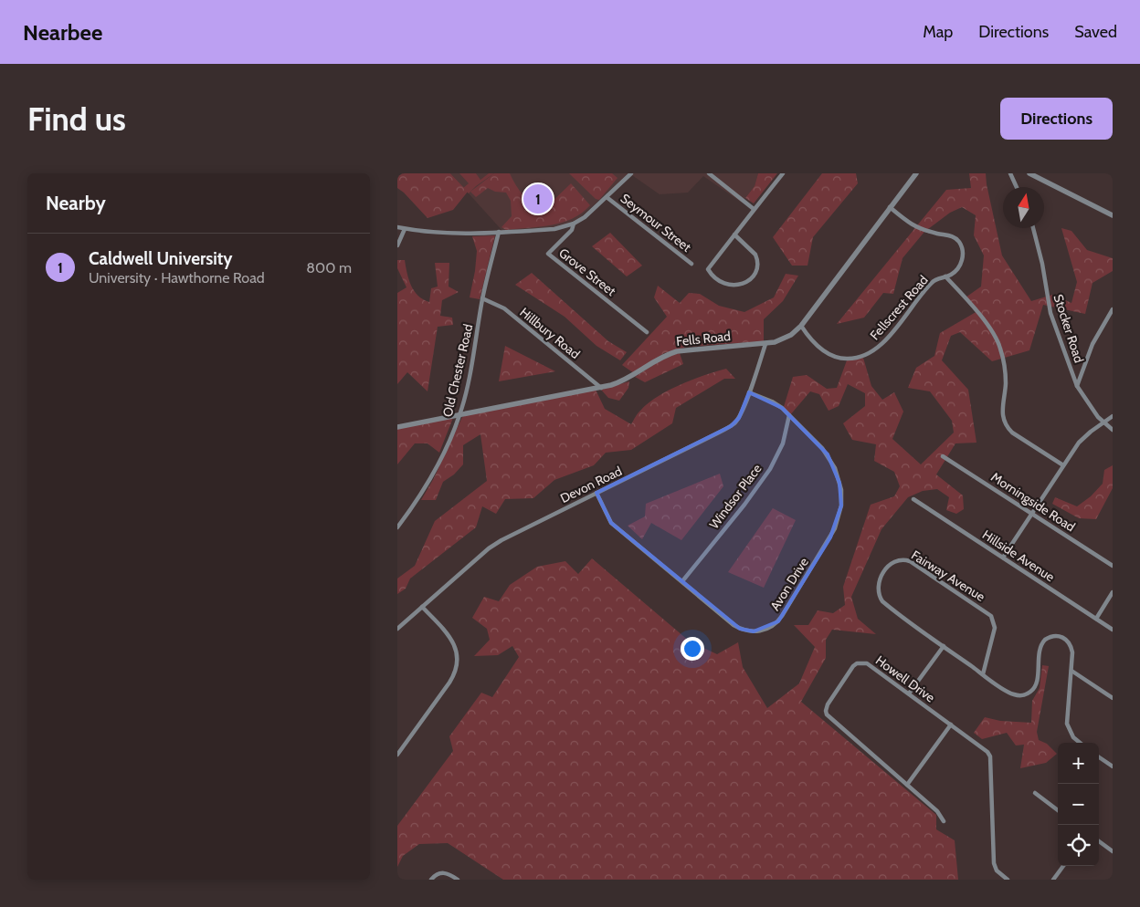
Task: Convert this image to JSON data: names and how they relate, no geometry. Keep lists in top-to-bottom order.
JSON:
{
  "streets": {
    "street": [
      "Seymour Street",
      "Grove Street",
      "Fellscrest Road",
      "Stocker Road",
      "Hillbury Road",
      "Fells Road",
      "Old Chester Road",
      "Devon Road",
      "Windsor Place",
      "Morningside Road",
      "Hillside Avenue",
      "Fairway Avenue",
      "Avon Drive",
      "Howell Drive"
    ]
  },
  "crossings": [
    ["Fellscrest Road", "Fells Road"],
    ["Hillbury Road", "Fells Road"],
    ["Hillbury Road", "Old Chester Road"],
    ["Fells Road", "Old Chester Road"],
    ["Fells Road", "Devon Road"],
    ["Devon Road", "Avon Drive"],
    ["Windsor Place", "Avon Drive"]
  ],
  "north": "top",
  "page": {
    "header": "Nearbee",
    "nav": ["Map", "Directions", "Saved"],
    "buttons": "Directions",
    "title": "Find us",
    "heading": "Nearby",
    "pins": "1",
    "list": [
      {
        "mark": "1",
        "name": "Caldwell University",
        "note": "University · Hawthorne Road",
        "value": "800 m"
      }
    ],
    "map_buttons": ["+", "−"]
  }
}
